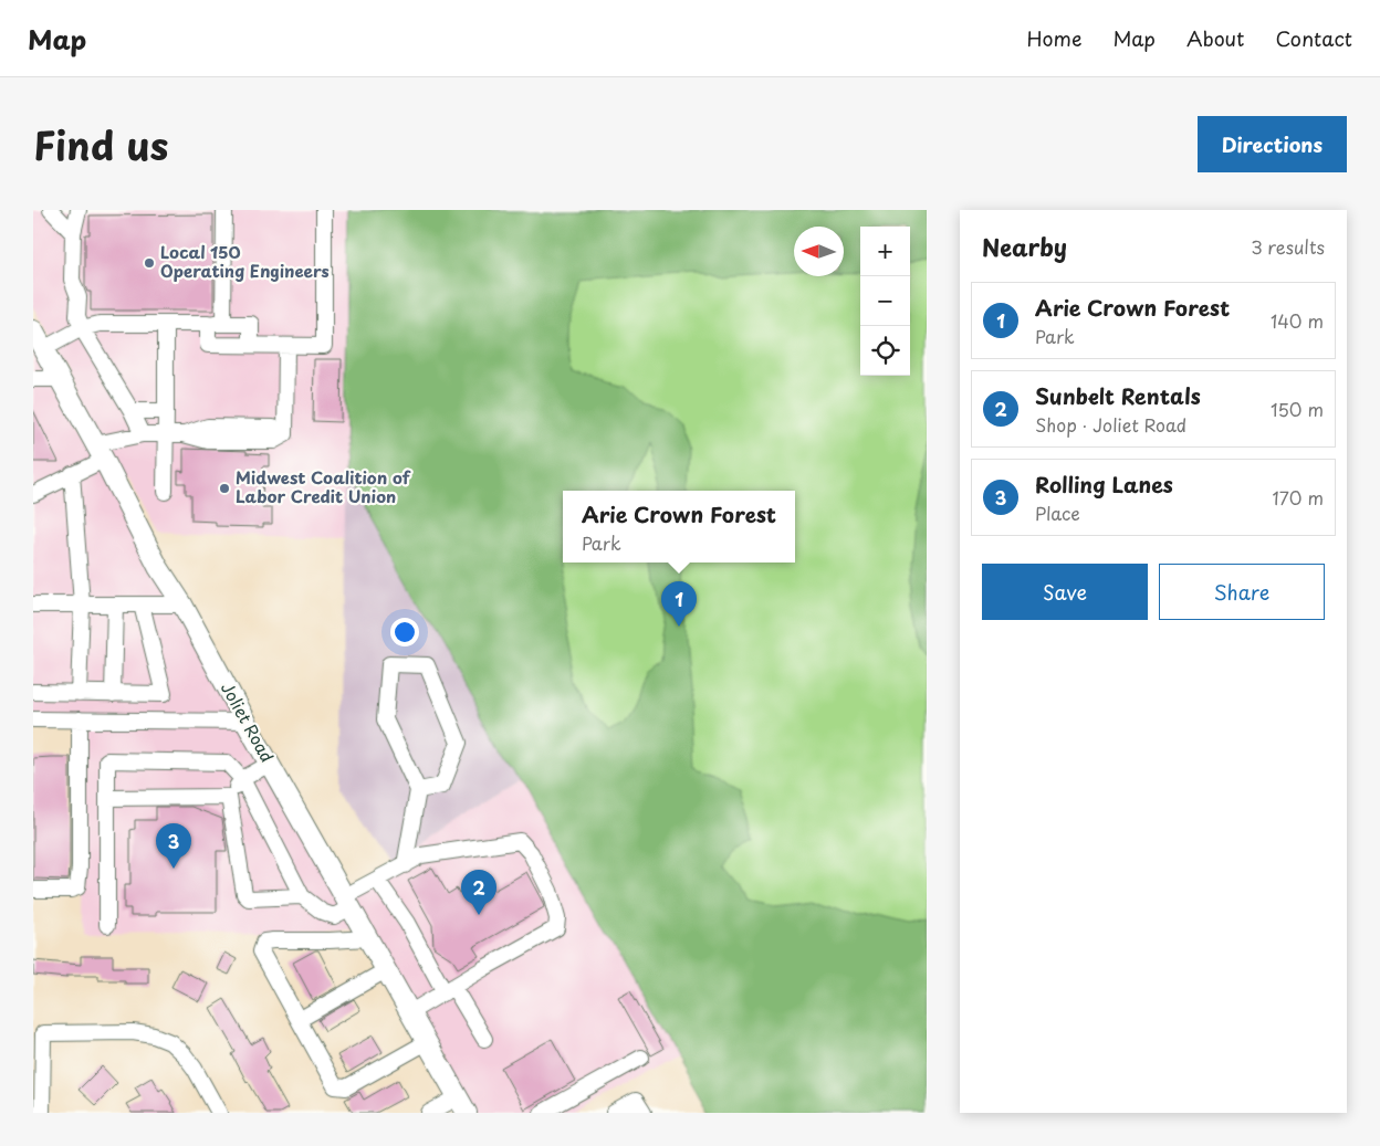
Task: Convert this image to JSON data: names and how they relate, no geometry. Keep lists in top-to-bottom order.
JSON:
{
  "streets": {
    "main road": ["Joliet Road"]
  },
  "places": ["Local 150 Operating Engineers", "Midwest Coalition of Labor Credit Union"],
  "north": "left",
  "page": {
    "header": "Map",
    "nav": [
      "Home",
      "Map",
      "About",
      "Contact"
    ],
    "title": "Find us",
    "buttons": [
      "Directions",
      ["Save", "Share"]
    ],
    "heading": ["Nearby", "3 results"],
    "map_buttons": ["+", "−"],
    "list": [
      {
        "mark": "1",
        "name": "Arie Crown Forest",
        "note": "Park",
        "value": "140 m"
      },
      {
        "mark": "2",
        "name": "Sunbelt Rentals",
        "note": "Shop · Joliet Road",
        "value": "150 m"
      },
      {
        "mark": "3",
        "name": "Rolling Lanes",
        "note": "Place",
        "value": "170 m"
      }
    ],
    "popup": ["Arie Crown Forest", "Park"],
    "pins": ["1", "3", "2"]
  }
}
